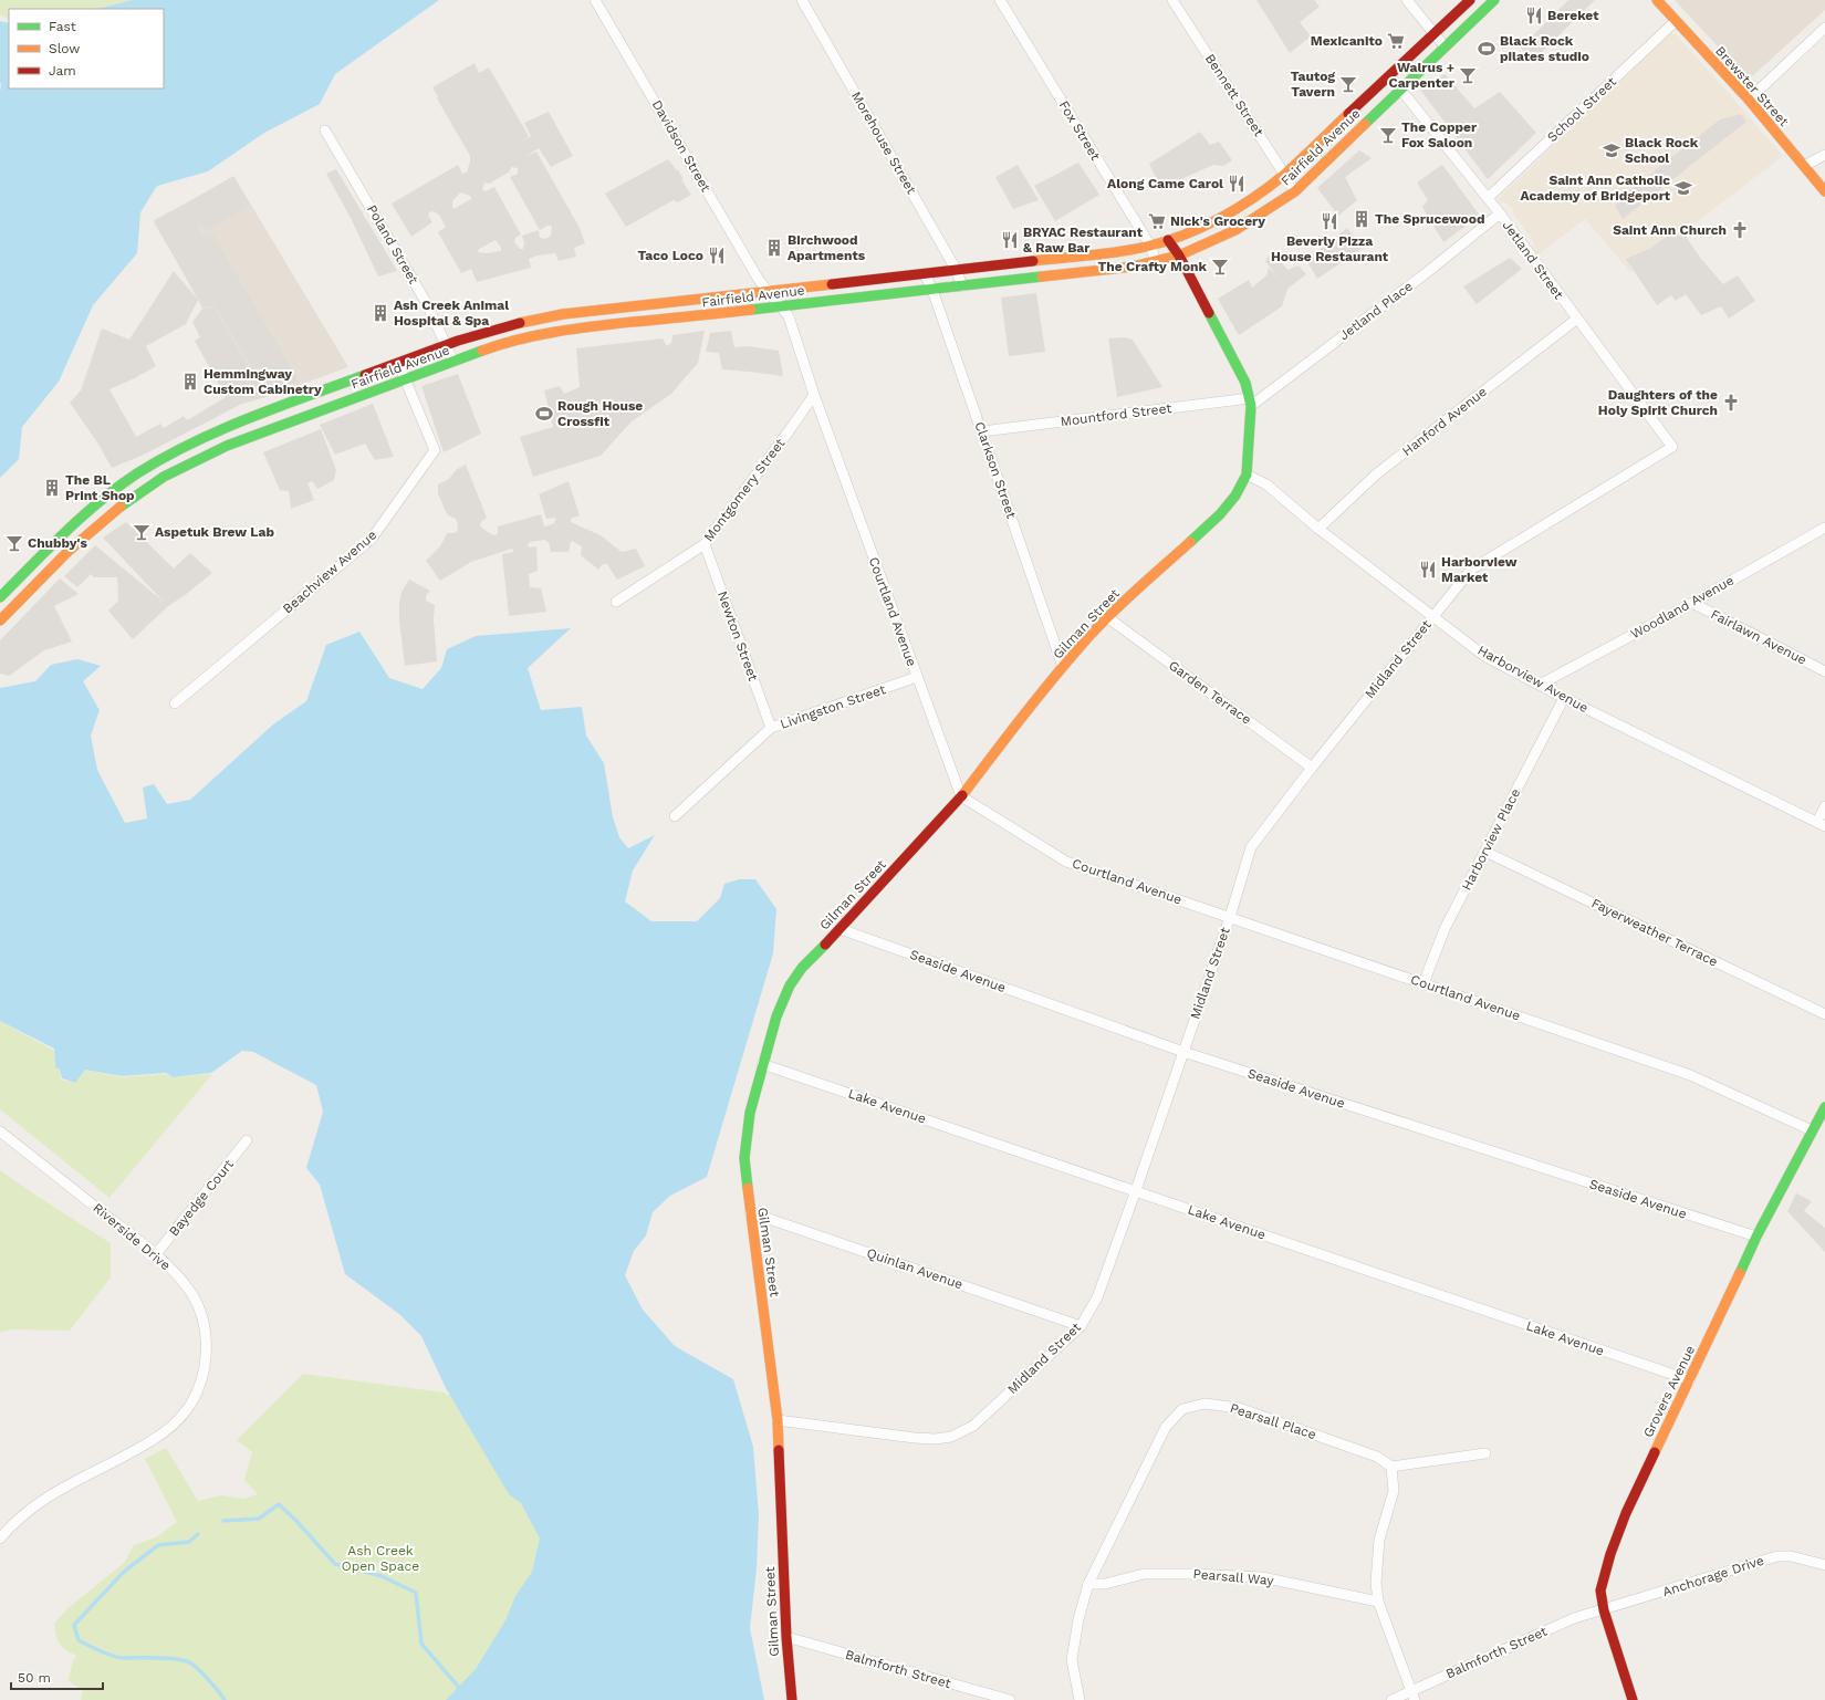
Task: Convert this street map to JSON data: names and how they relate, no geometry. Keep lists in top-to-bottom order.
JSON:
{
  "streets": {
    "main road": [
      "Brewster Street",
      "Fairfield Avenue",
      "Gilman Street",
      "Grovers Avenue"
    ],
    "street": [
      "Bennett Street",
      "School Street",
      "Fox Street",
      "Morehouse Street",
      "Davidson Street",
      "Poland Street",
      "Jetland Street",
      "Jetland Place",
      "Mountford Street",
      "Hanford Avenue",
      "Clarkson Street",
      "Montgomery Street",
      "Beachview Avenue",
      "Woodland Avenue",
      "Courtland Avenue",
      "Newton Street",
      "Fairlawn Avenue",
      "Midland Street",
      "Harborview Avenue",
      "Garden Terrace",
      "Livingston Street",
      "Harborview Place",
      "Fayerweather Terrace",
      "Seaside Avenue",
      "Lake Avenue",
      "Bayedge Court",
      "Riverside Drive",
      "Quinlan Avenue",
      "Pearsall Place",
      "Anchorage Drive",
      "Pearsall Way",
      "Balmforth Street"
    ]
  },
  "crossings": [
    ["Brewster Street", "School Street"],
    ["Bennett Street", "Fairfield Avenue"],
    ["School Street", "Jetland Street"],
    ["Fox Street", "Fairfield Avenue"],
    ["Morehouse Street", "Fairfield Avenue"],
    ["Davidson Street", "Fairfield Avenue"],
    ["Davidson Street", "Courtland Avenue"],
    ["Fairfield Avenue", "Poland Street"],
    ["Fairfield Avenue", "Jetland Street"],
    ["Fairfield Avenue", "Clarkson Street"],
    ["Fairfield Avenue", "Beachview Avenue"],
    ["Fairfield Avenue", "Courtland Avenue"],
    ["Fairfield Avenue", "Gilman Street"],
    ["Jetland Street", "Jetland Place"],
    ["Jetland Street", "Hanford Avenue"],
    ["Jetland Street", "Midland Street"],
    ["Jetland Place", "Mountford Street"],
    ["Jetland Place", "Gilman Street"],
    ["Mountford Street", "Clarkson Street"],
    ["Mountford Street", "Gilman Street"],
    ["Hanford Avenue", "Harborview Avenue"],
    ["Clarkson Street", "Gilman Street"],
    ["Montgomery Street", "Courtland Avenue"],
    ["Montgomery Street", "Newton Street"],
    ["Woodland Avenue", "Fairlawn Avenue"],
    ["Woodland Avenue", "Harborview Avenue"],
    ["Courtland Avenue", "Gilman Street"],
    ["Courtland Avenue", "Midland Street"],
    ["Courtland Avenue", "Livingston Street"],
    ["Courtland Avenue", "Harborview Place"],
    ["Courtland Avenue", "Grovers Avenue"],
    ["Gilman Street", "Midland Street"],
    ["Gilman Street", "Harborview Avenue"],
    ["Gilman Street", "Garden Terrace"],
    ["Gilman Street", "Seaside Avenue"],
    ["Gilman Street", "Lake Avenue"],
    ["Gilman Street", "Quinlan Avenue"],
    ["Gilman Street", "Balmforth Street"],
    ["Newton Street", "Livingston Street"],
    ["Midland Street", "Harborview Avenue"],
    ["Midland Street", "Garden Terrace"],
    ["Midland Street", "Seaside Avenue"],
    ["Midland Street", "Lake Avenue"],
    ["Midland Street", "Quinlan Avenue"],
    ["Harborview Avenue", "Harborview Place"],
    ["Harborview Place", "Fayerweather Terrace"],
    ["Seaside Avenue", "Grovers Avenue"],
    ["Lake Avenue", "Grovers Avenue"],
    ["Bayedge Court", "Riverside Drive"],
    ["Grovers Avenue", "Anchorage Drive"],
    ["Grovers Avenue", "Balmforth Street"],
    ["Pearsall Place", "Pearsall Way"],
    ["Anchorage Drive", "Balmforth Street"]
  ],
  "parks": ["Ash Creek Open Space"],
  "places": {
    "restaurant": [
      "Bereket",
      "Along Came Carol",
      "Beverly Pizza House Restaurant",
      "BRYAC Restaurant & Raw Bar",
      "Taco Loco",
      "Harborview Market"
    ],
    "supermarket": ["Mexicanito", "Nick's Grocery"],
    "sports": ["Black Rock pilates studio", "Rough House Crossfit"],
    "bar": [
      "Walrus + Carpenter",
      "Tautog Tavern",
      "The Copper Fox Saloon",
      "The Crafty Monk",
      "Aspetuk Brew Lab",
      "Chubby's"
    ],
    "school or university": ["Black Rock School", "Saint Ann Catholic Academy of Bridgeport"],
    "building": [
      "The Sprucewood",
      "Birchwood Apartments",
      "Ash Creek Animal Hospital & Spa",
      "Hemmingway Custom Cabinetry",
      "The BL Print Shop"
    ],
    "church": ["Saint Ann Church", "Daughters of the Holy Spirit Church"]
  },
  "legend": ["Fast", "Slow", "Jam"],
  "scale_bar": "50 m"
}
